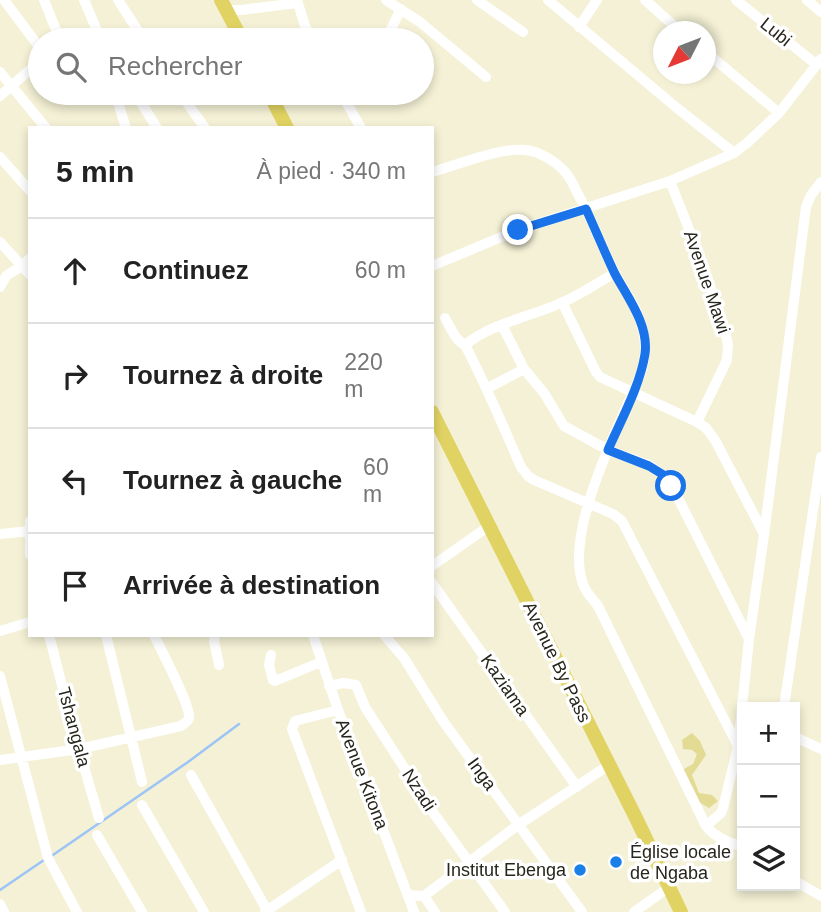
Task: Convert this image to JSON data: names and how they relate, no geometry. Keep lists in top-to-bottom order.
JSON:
{
  "streets": {
    "highway": ["Avenue By Pass"],
    "street": [
      "Lubi",
      "Avenue Mawi",
      "Kaziama",
      "Tshangala",
      "Avenue Kitona",
      "Inga",
      "Nzadi"
    ]
  },
  "crossings": [
    ["Avenue Kitona", "Nzadi"]
  ],
  "places": ["Église locale de Ngaba", "Institut Ebenga"],
  "north": "bottom left",
  "page": {
    "search": "Rechercher",
    "heading": ["5 min", "À pied · 340 m"],
    "list": [
      ["Continuez", "60 m"],
      ["Tournez à droite", "220 m"],
      ["Tournez à gauche", "60 m"],
      "Arrivée à destination"
    ],
    "map_buttons": ["+", "−"]
  }
}
